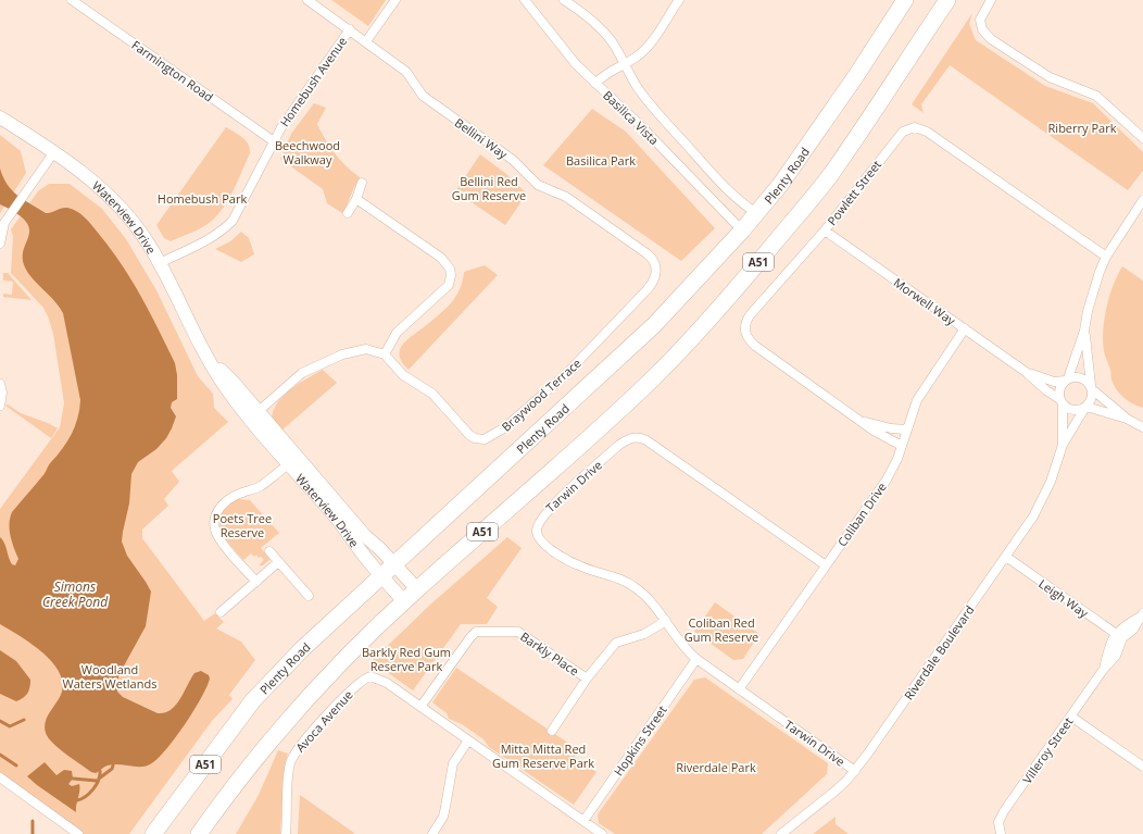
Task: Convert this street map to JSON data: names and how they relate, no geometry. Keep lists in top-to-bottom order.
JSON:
{
  "streets": {
    "highway": ["Plenty Road", "A51"],
    "street": [
      "Farmington Road",
      "Homebush Avenue",
      "Basilica Vista",
      "Bellini Way",
      "Powlett Street",
      "Waterview Drive",
      "Morwell Way",
      "Braywood Terrace",
      "Tarwin Drive",
      "Coliban Drive",
      "Leigh Way",
      "Riverdale Boulevard",
      "Barkly Place",
      "Avoca Avenue",
      "Hopkins Street",
      "Villeroy Street"
    ]
  },
  "crossings": [
    ["Farmington Road", "Homebush Avenue"],
    ["Homebush Avenue", "Bellini Way"],
    ["Homebush Avenue", "Waterview Drive"],
    ["Basilica Vista", "Plenty Road"],
    ["Bellini Way", "Braywood Terrace"],
    ["Plenty Road", "Waterview Drive"],
    ["Powlett Street", "Morwell Way"],
    ["Powlett Street", "Coliban Drive"],
    ["Waterview Drive", "A51"],
    ["Morwell Way", "Coliban Drive"],
    ["Morwell Way", "Riverdale Boulevard"],
    ["Tarwin Drive", "Coliban Drive"],
    ["Tarwin Drive", "Riverdale Boulevard"],
    ["Tarwin Drive", "Barkly Place"],
    ["Tarwin Drive", "Hopkins Street"],
    ["Leigh Way", "Riverdale Boulevard"],
    ["Leigh Way", "Villeroy Street"],
    ["Barkly Place", "Avoca Avenue"]
  ],
  "water": ["Simons Creek Pond"],
  "parks": [
    "Riberry Park",
    "Beechwood Walkway",
    "Basilica Park",
    "Bellini Red Gum Reserve",
    "Homebush Park",
    "Poets Tree Reserve",
    "Coliban Red Gum Reserve",
    "Barkly Red Gum Reserve Park",
    "Woodland Waters Wetlands",
    "Mitta Mitta Red Gum Reserve Park",
    "Riverdale Park"
  ]
}
